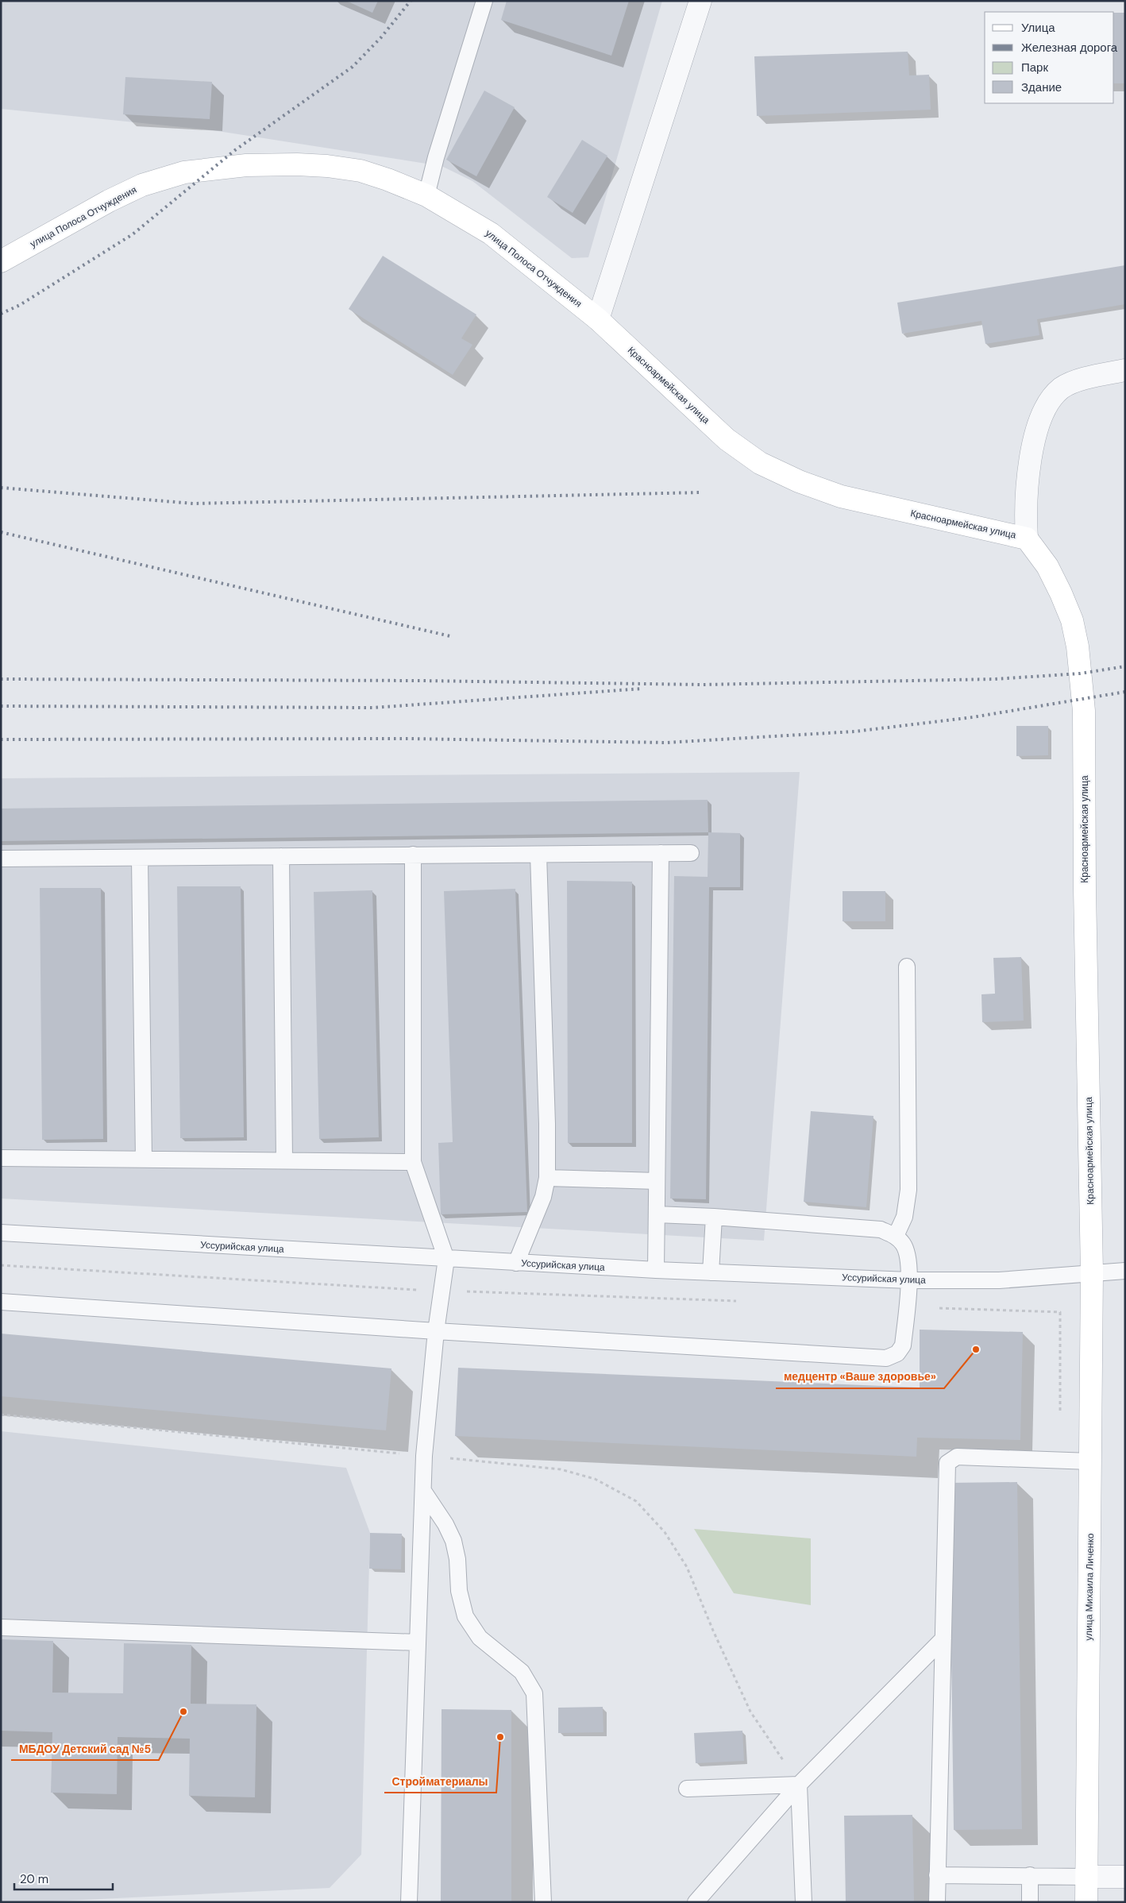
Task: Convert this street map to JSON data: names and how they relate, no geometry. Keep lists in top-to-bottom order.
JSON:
{
  "streets": {
    "main road": ["улица Полоса Отчуждения", "Красноармейская улица", "улица Михаила Личенко"],
    "lane": ["Уссурийская улица"]
  },
  "crossings": [
    ["улица Полоса Отчуждения", "Красноармейская улица"],
    ["Красноармейская улица", "Уссурийская улица"],
    ["Красноармейская улица", "улица Михаила Личенко"],
    ["Уссурийская улица", "улица Михаила Личенко"]
  ],
  "places": ["медцентр «Ваше здоровье»", "МБДОУ Детский сад №5", "Стройматериалы"],
  "legend": [
    "Улица",
    "Железная дорога",
    "Парк",
    "Здание"
  ],
  "scale_bar": "20 m"
}
